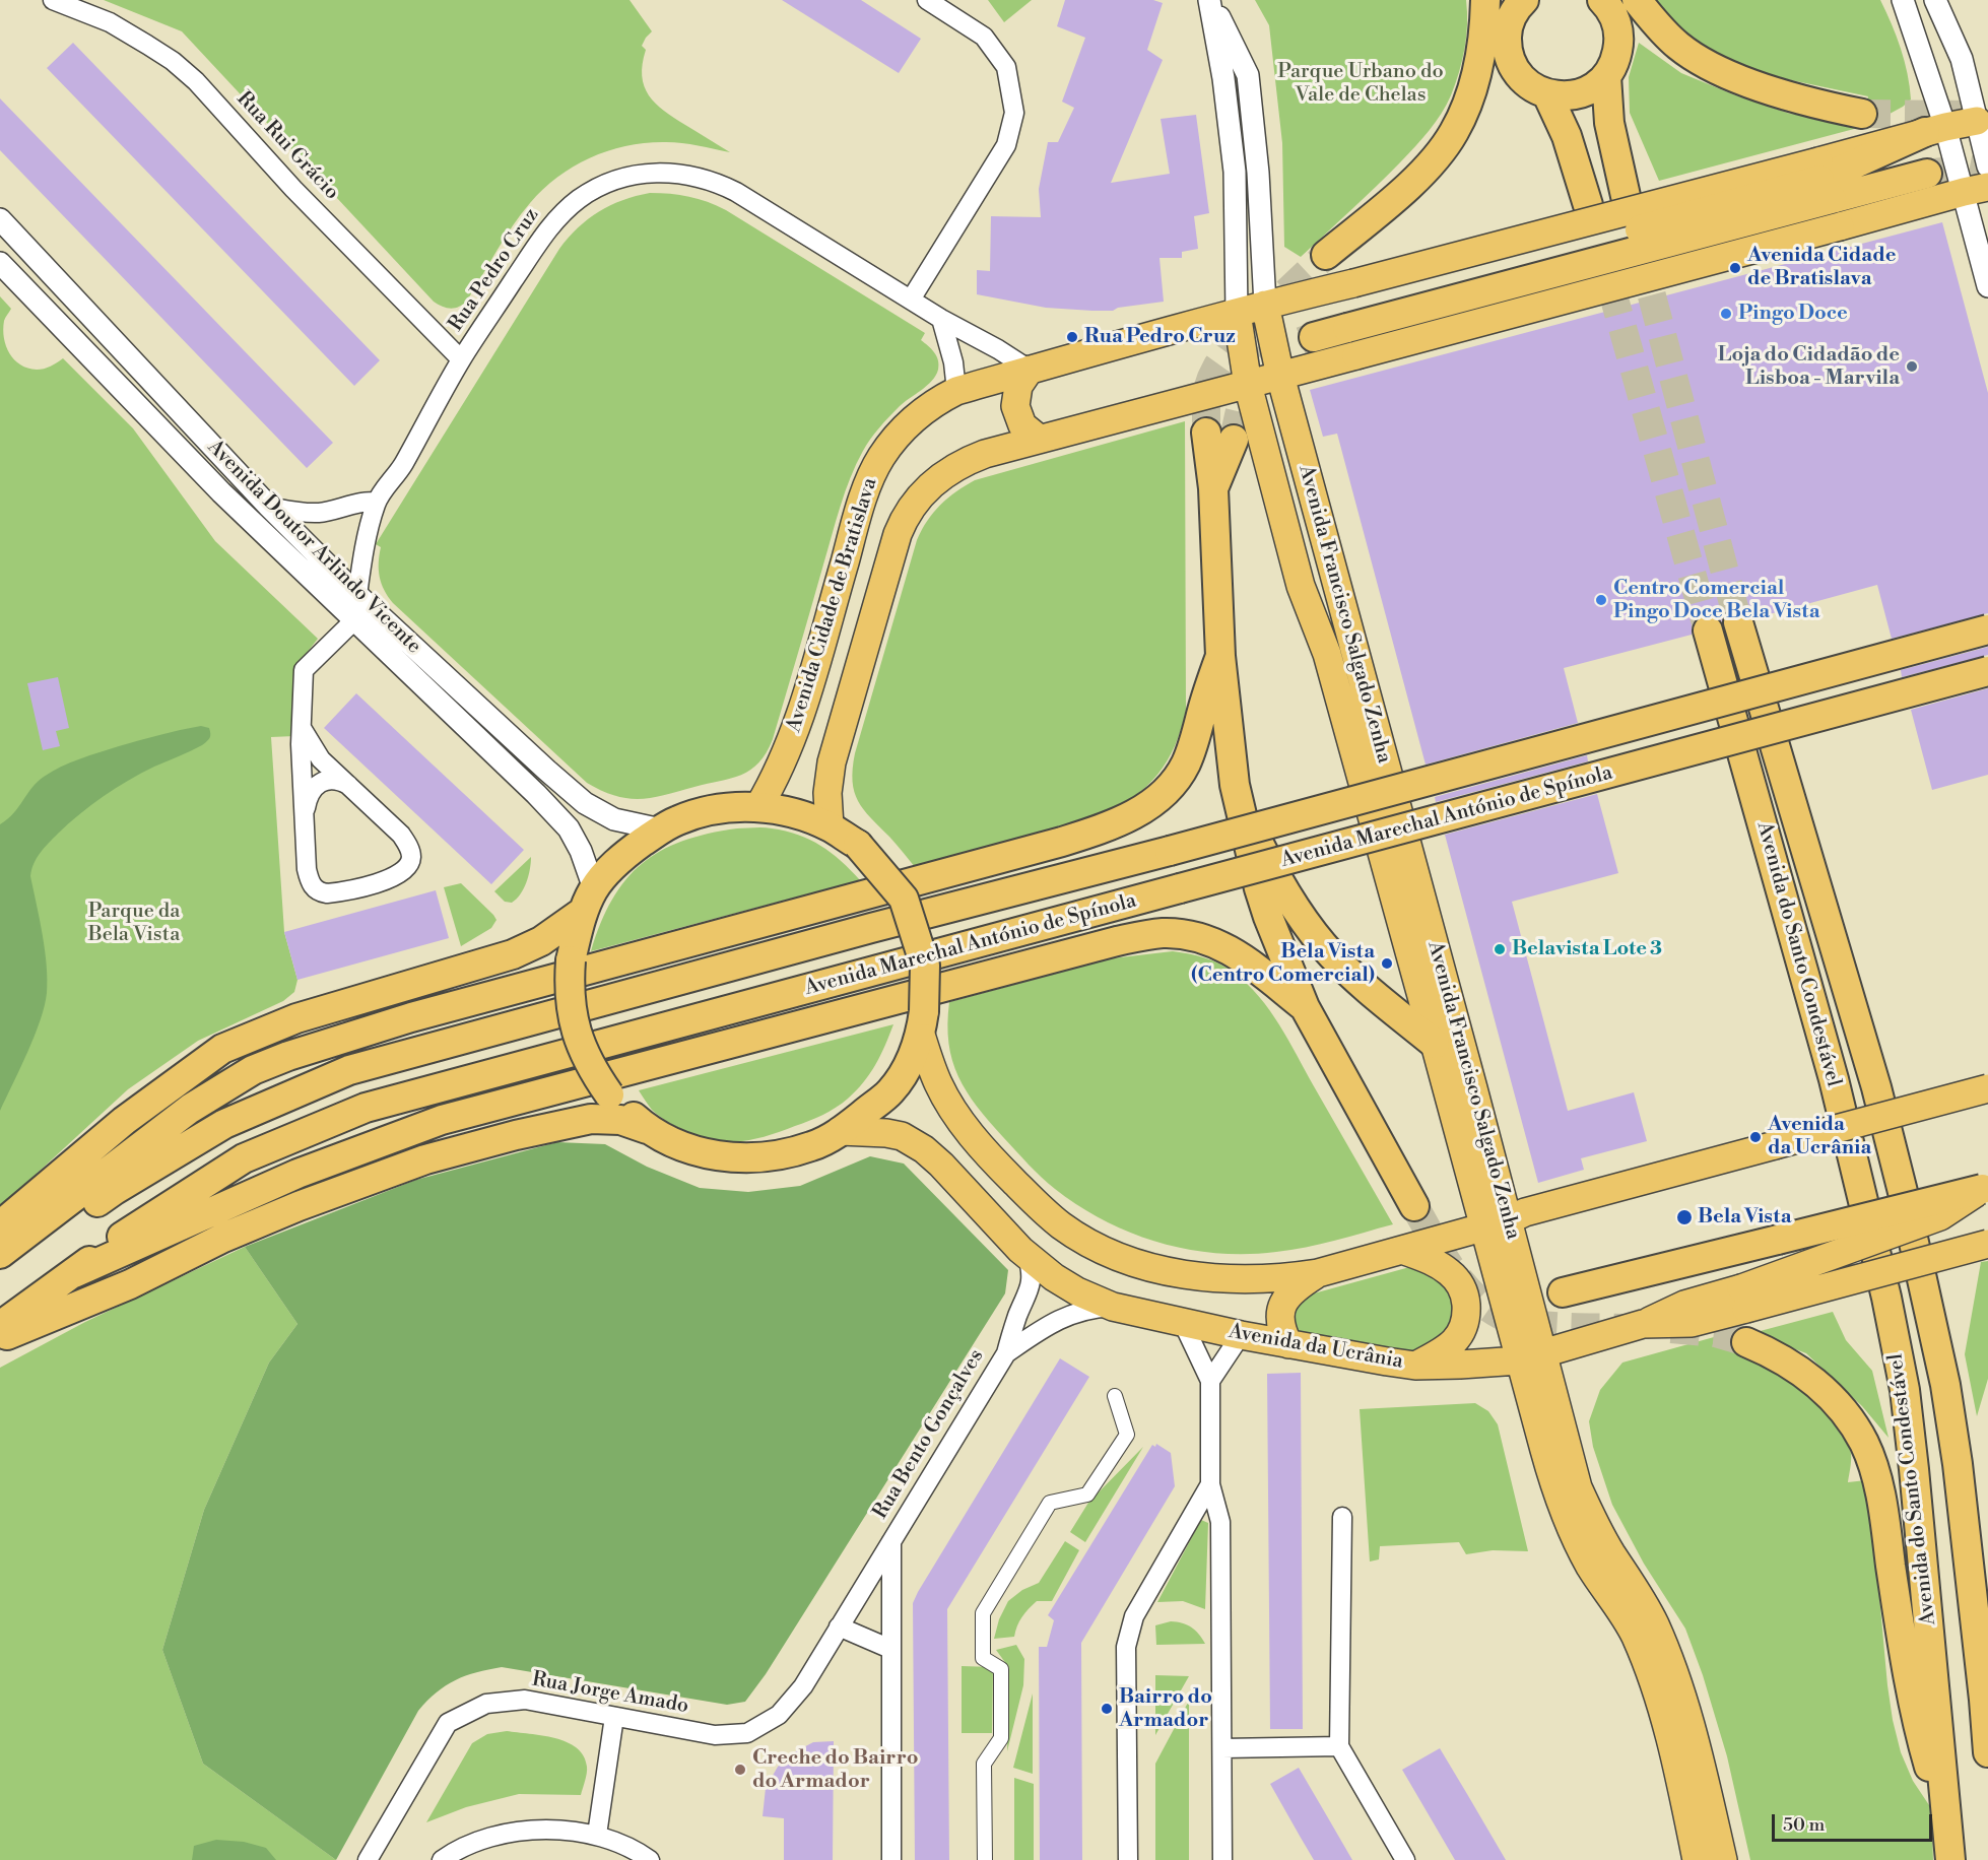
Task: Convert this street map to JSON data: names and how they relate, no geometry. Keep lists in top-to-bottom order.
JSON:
{
  "streets": {
    "highway": ["Avenida Marechal António de Spínola", "Avenida do Santo Condestável"],
    "main road": ["Avenida Cidade de Bratislava", "Avenida Francisco Salgado Zenha", "Avenida da Ucrânia"],
    "street": [
      "Rua Rui Grácio",
      "Rua Pedro Cruz",
      "Avenida Doutor Arlindo Vicente",
      "Rua Bento Gonçalves",
      "Rua Jorge Amado"
    ]
  },
  "crossings": [
    ["Rua Rui Grácio", "Rua Pedro Cruz"],
    ["Rua Pedro Cruz", "Avenida Doutor Arlindo Vicente"],
    ["Rua Pedro Cruz", "Avenida Cidade de Bratislava"],
    ["Avenida Cidade de Bratislava", "Avenida Francisco Salgado Zenha"],
    ["Avenida Francisco Salgado Zenha", "Avenida da Ucrânia"],
    ["Avenida da Ucrânia", "Rua Bento Gonçalves"],
    ["Rua Bento Gonçalves", "Rua Jorge Amado"]
  ],
  "parks": ["Parque Urbano do Vale de Chelas", "Parque da Bela Vista"],
  "places": [
    "Avenida Cidade de Bratislava",
    "Pingo Doce",
    "Rua Pedro Cruz",
    "Loja do Cidadão de Lisboa - Marvila",
    "Centro Comercial Pingo Doce Bela Vista",
    "Belavista Lote 3",
    "Bela Vista (Centro Comercial)",
    "Avenida da Ucrânia",
    "Bela Vista",
    "Bairro do Armador",
    "Creche do Bairro do Armador"
  ],
  "scale_bar": "50 m"
}
